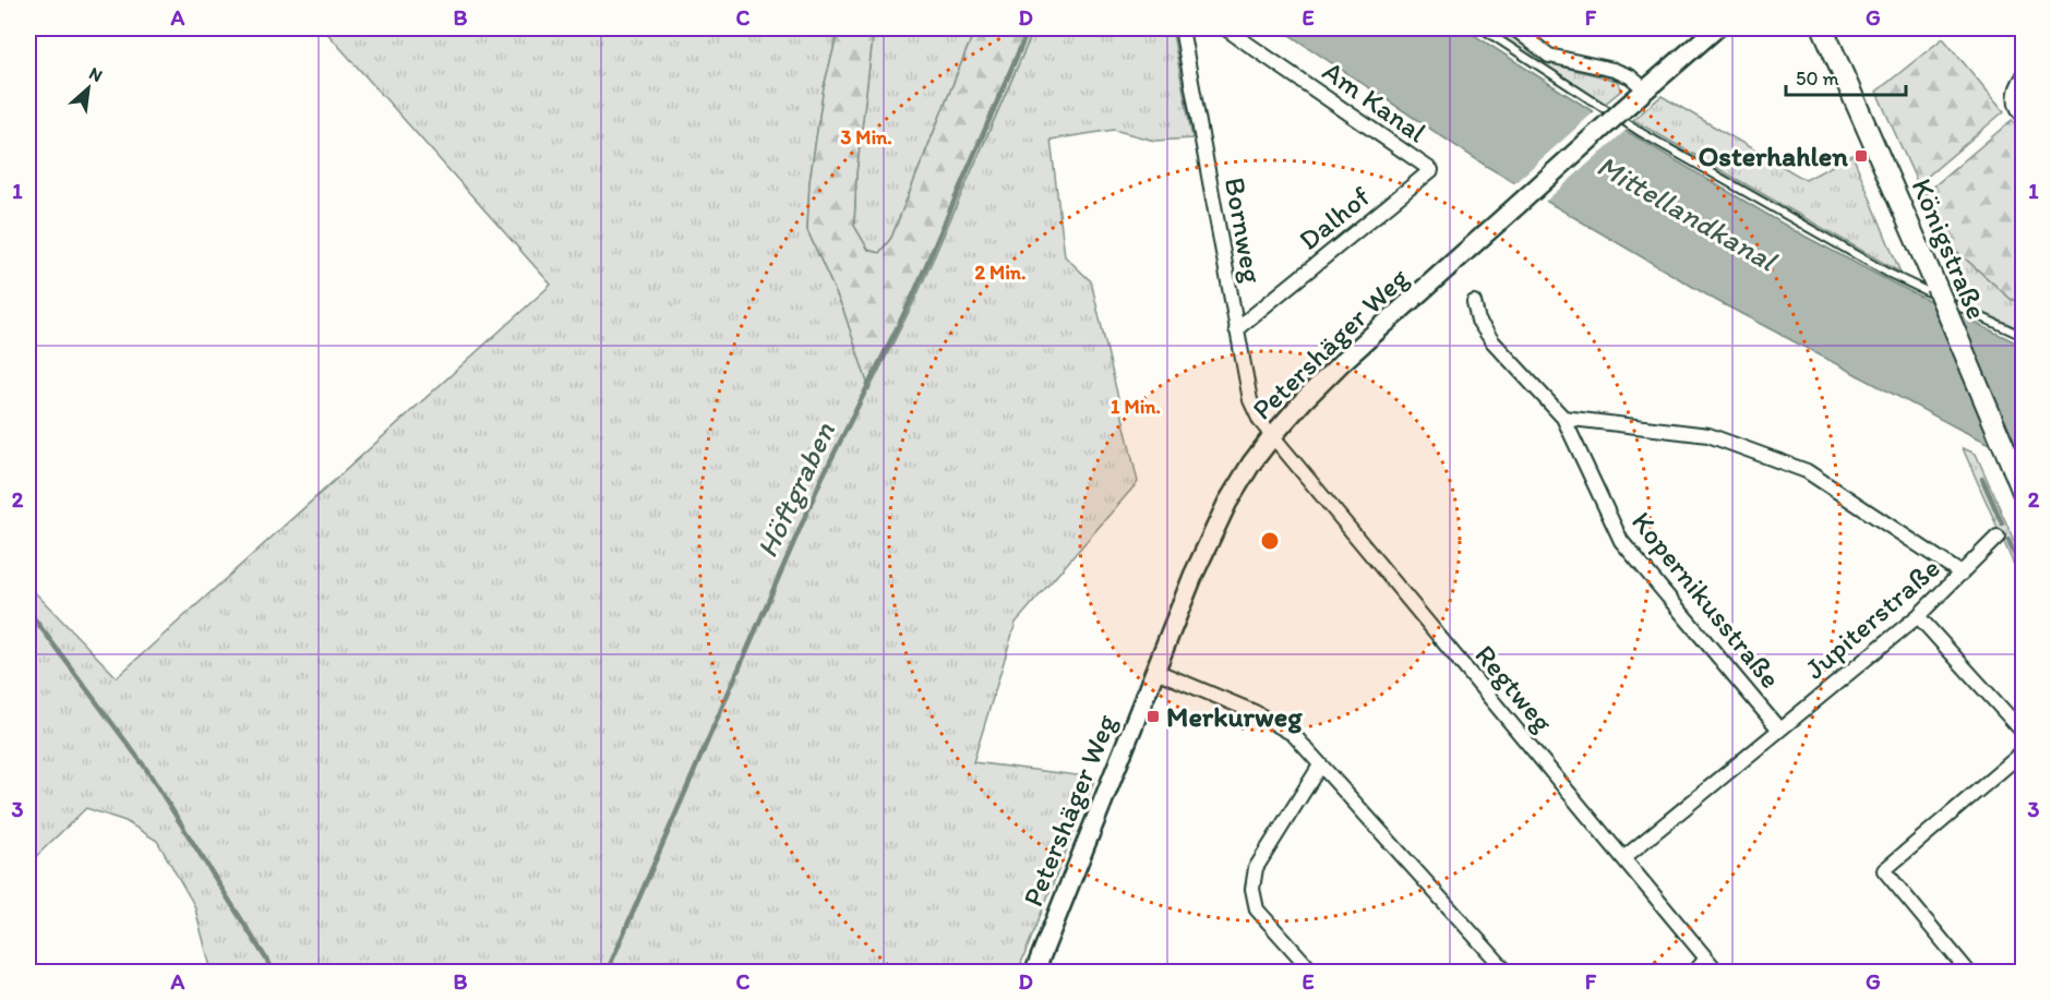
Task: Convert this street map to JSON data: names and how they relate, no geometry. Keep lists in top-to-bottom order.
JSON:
{
  "streets": {
    "main road": ["Königstraße"],
    "street": [
      "Am Kanal",
      "Dalhof",
      "Bornweg",
      "Petershäger Weg",
      "Kopernikusstraße",
      "Jupiterstraße",
      "Regtweg"
    ]
  },
  "crossings": [
    ["Am Kanal", "Dalhof"],
    ["Dalhof", "Bornweg"],
    ["Bornweg", "Petershäger Weg"],
    ["Bornweg", "Regtweg"],
    ["Petershäger Weg", "Regtweg"],
    ["Kopernikusstraße", "Jupiterstraße"],
    ["Jupiterstraße", "Regtweg"]
  ],
  "water": ["Mittellandkanal", "Höftgraben"],
  "places": {
    "transit": ["Osterhahlen", "Merkurweg"]
  },
  "scale_bar": "50 m",
  "north": "top right",
  "grid": {
    "columns": [
      "A",
      "B",
      "C",
      "D",
      "E",
      "F",
      "G"
    ],
    "rows": ["1", "2", "3"]
  },
  "rings": ["3 Min.", "2 Min.", "1 Min."]
}
